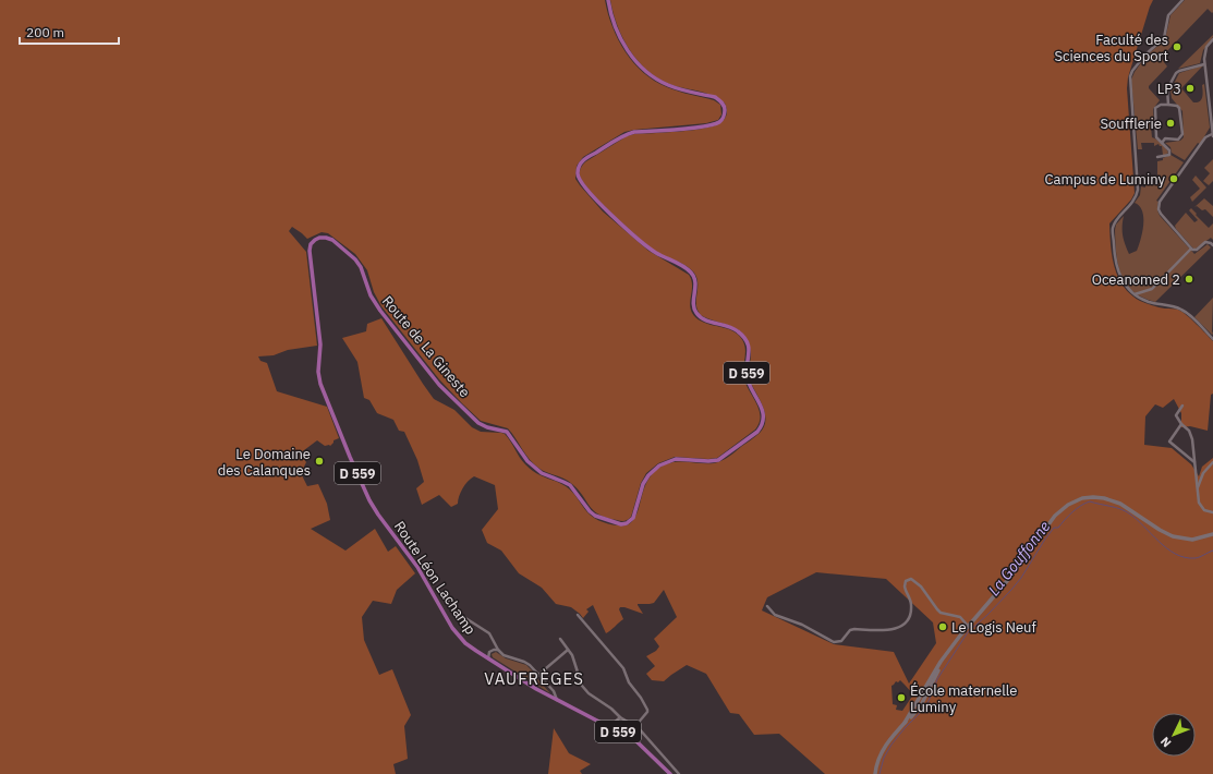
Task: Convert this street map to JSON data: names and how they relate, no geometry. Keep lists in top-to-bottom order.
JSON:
{
  "streets": {
    "main road": ["Route de La Gineste", "D 559", "Route Léon Lachamp"]
  },
  "crossings": [
    ["Route de La Gineste", "Route Léon Lachamp"]
  ],
  "districts": ["VAUFRÈGES"],
  "water": ["La Gouffonne"],
  "places": [
    "Faculté des Sciences du Sport",
    "LP3",
    "Soufflerie",
    "Campus de Luminy",
    "Oceanomed 2",
    "Le Domaine des Calanques",
    "Le Logis Neuf",
    "École maternelle Luminy"
  ],
  "scale_bar": "200 m",
  "north": "bottom left"
}
